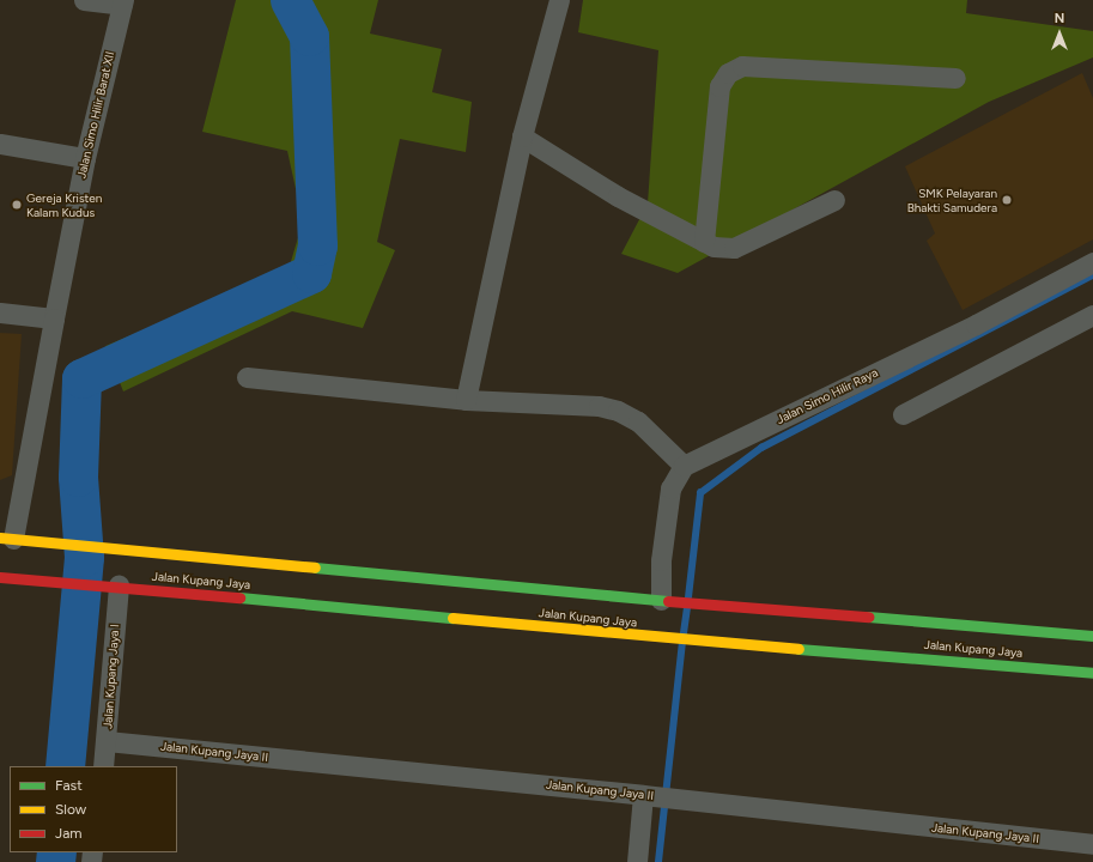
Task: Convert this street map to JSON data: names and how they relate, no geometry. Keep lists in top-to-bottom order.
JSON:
{
  "streets": {
    "main road": ["Jalan Kupang Jaya"],
    "street": [
      "Jalan Simo Hilir Barat XII",
      "Jalan Simo Hilir Raya",
      "Jalan Kupang Jaya I",
      "Jalan Kupang Jaya II"
    ]
  },
  "crossings": [
    ["Jalan Simo Hilir Barat XII", "Jalan Kupang Jaya"],
    ["Jalan Kupang Jaya", "Jalan Kupang Jaya I"],
    ["Jalan Kupang Jaya I", "Jalan Kupang Jaya II"]
  ],
  "places": ["SMK Pelayaran Bhakti Samudera", "Gereja Kristen Kalam Kudus"],
  "legend": ["Fast", "Slow", "Jam"],
  "north": "top"
}
